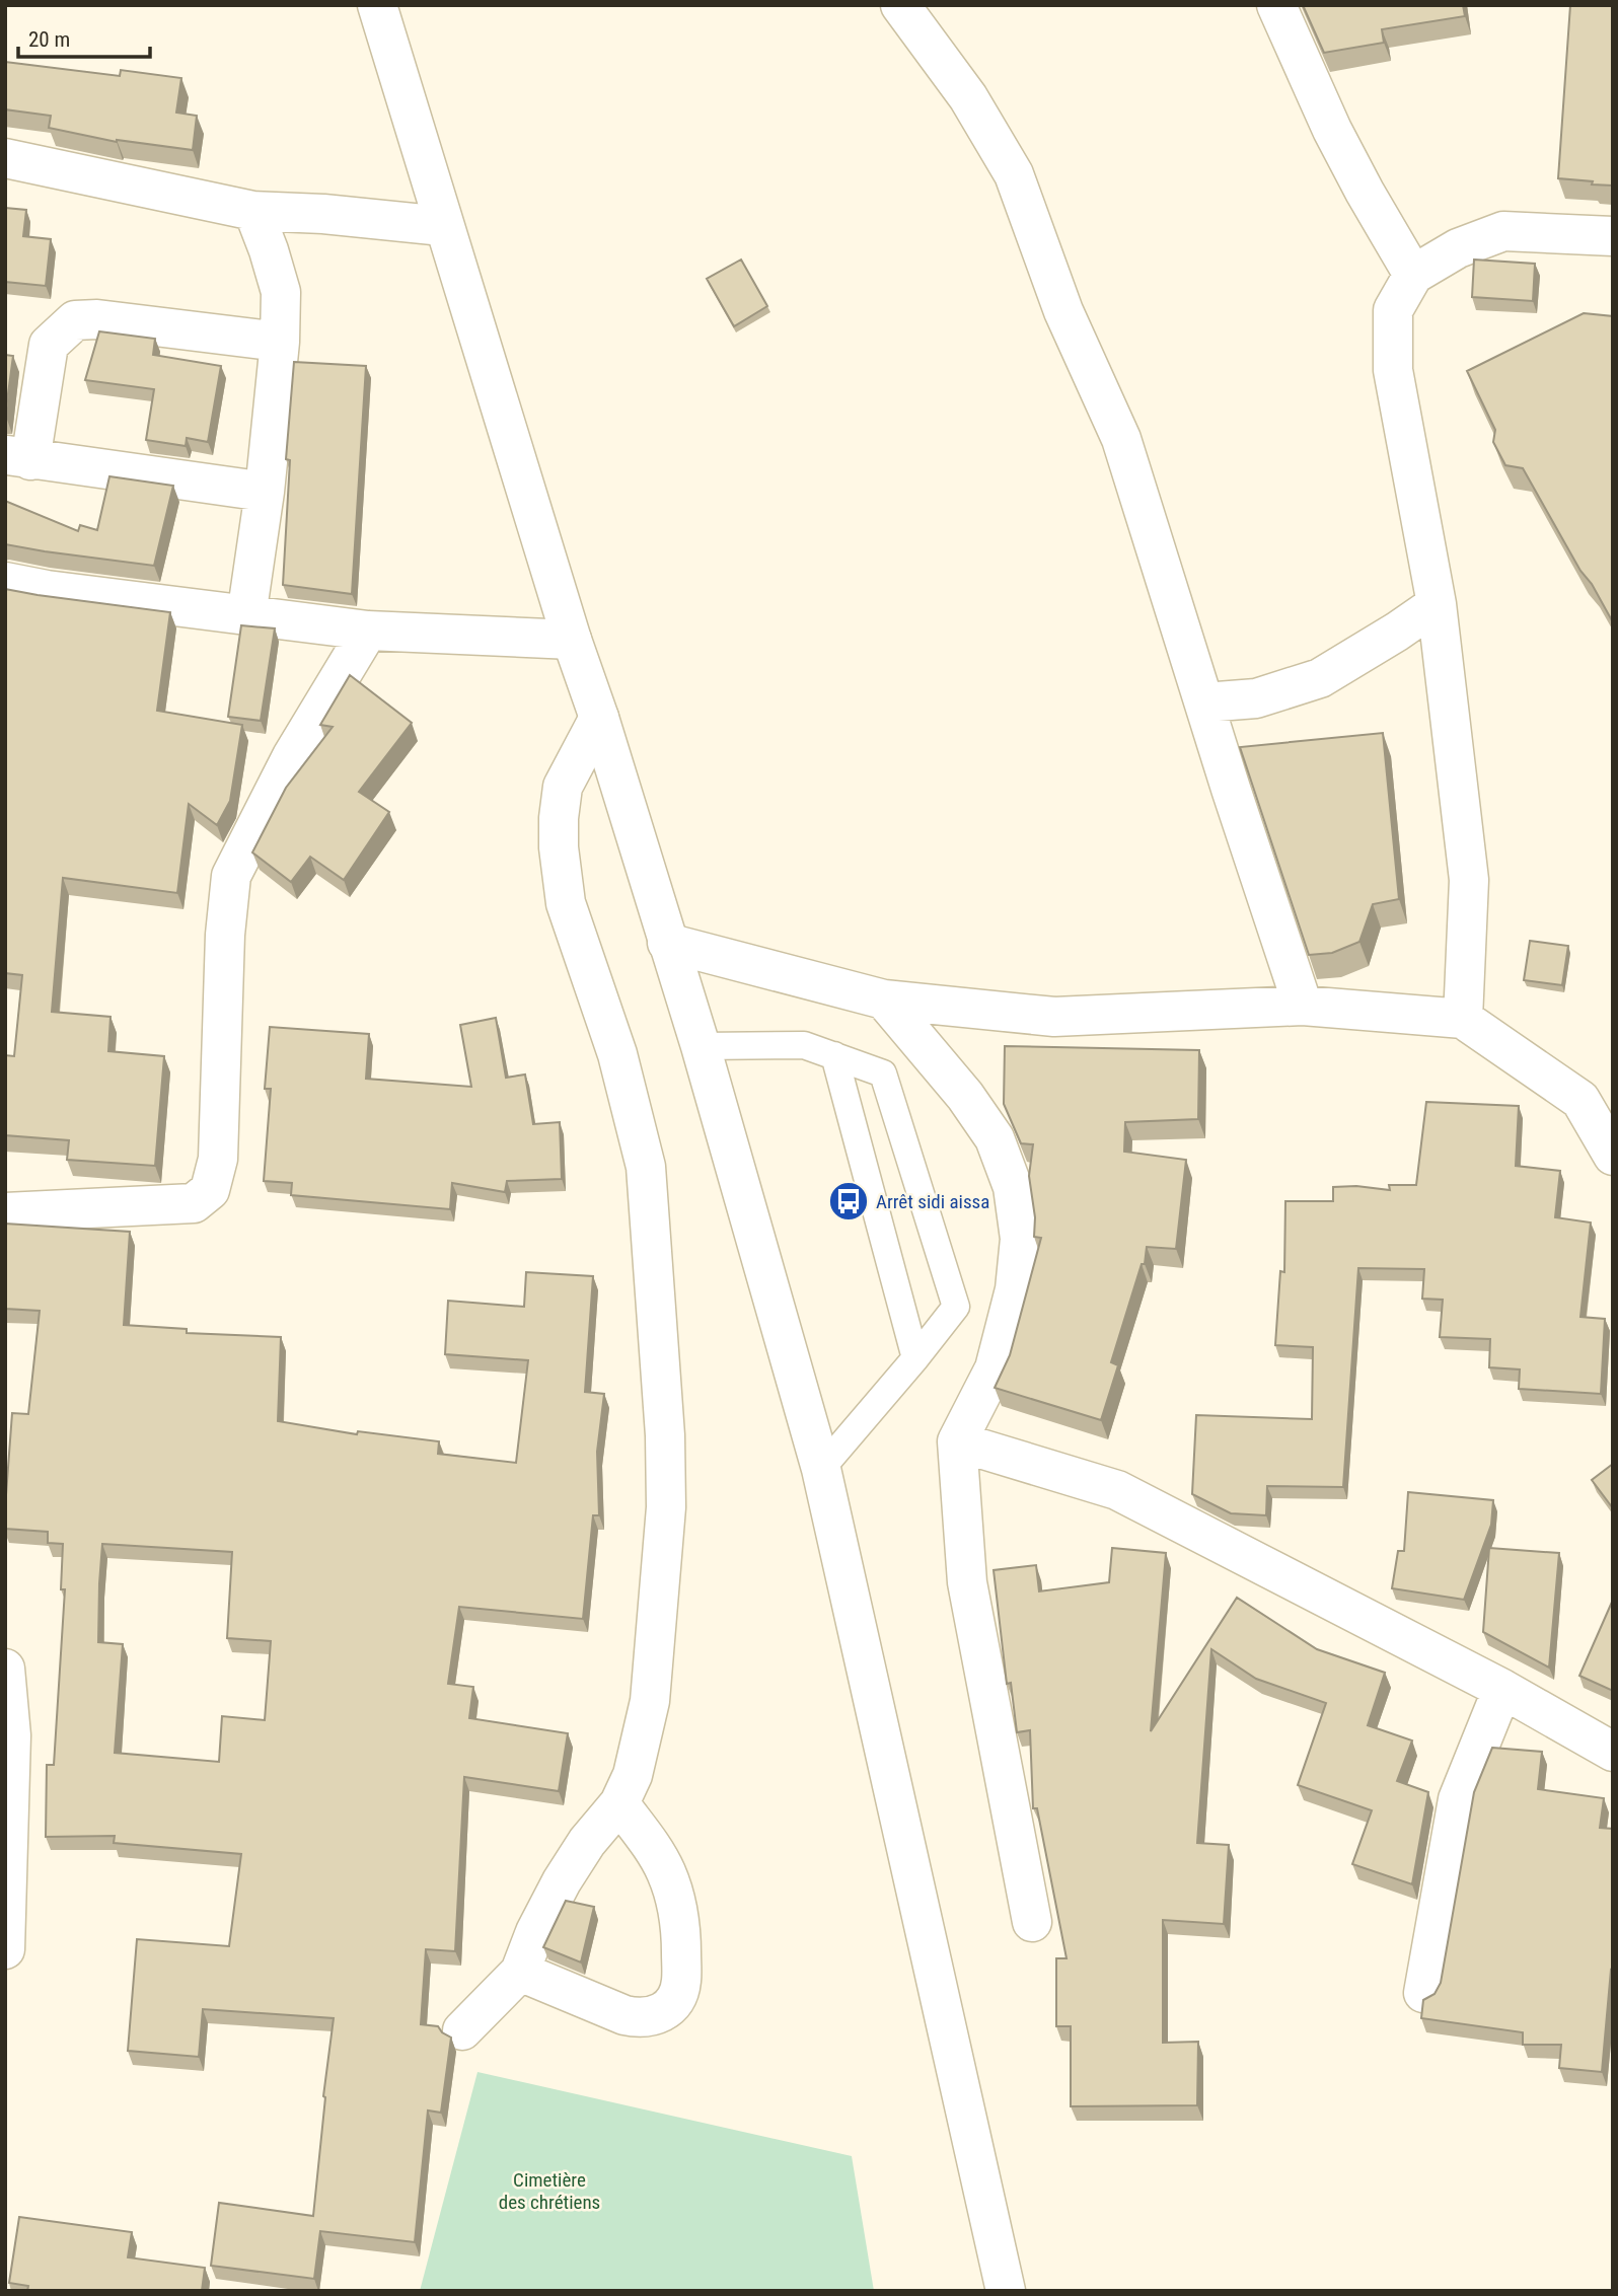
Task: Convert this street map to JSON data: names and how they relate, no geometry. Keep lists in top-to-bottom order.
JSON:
{
  "parks": ["Cimetière des chrétiens"],
  "places": {
    "bus stop": ["Arrêt sidi aissa"]
  },
  "scale_bar": "20 m"
}
